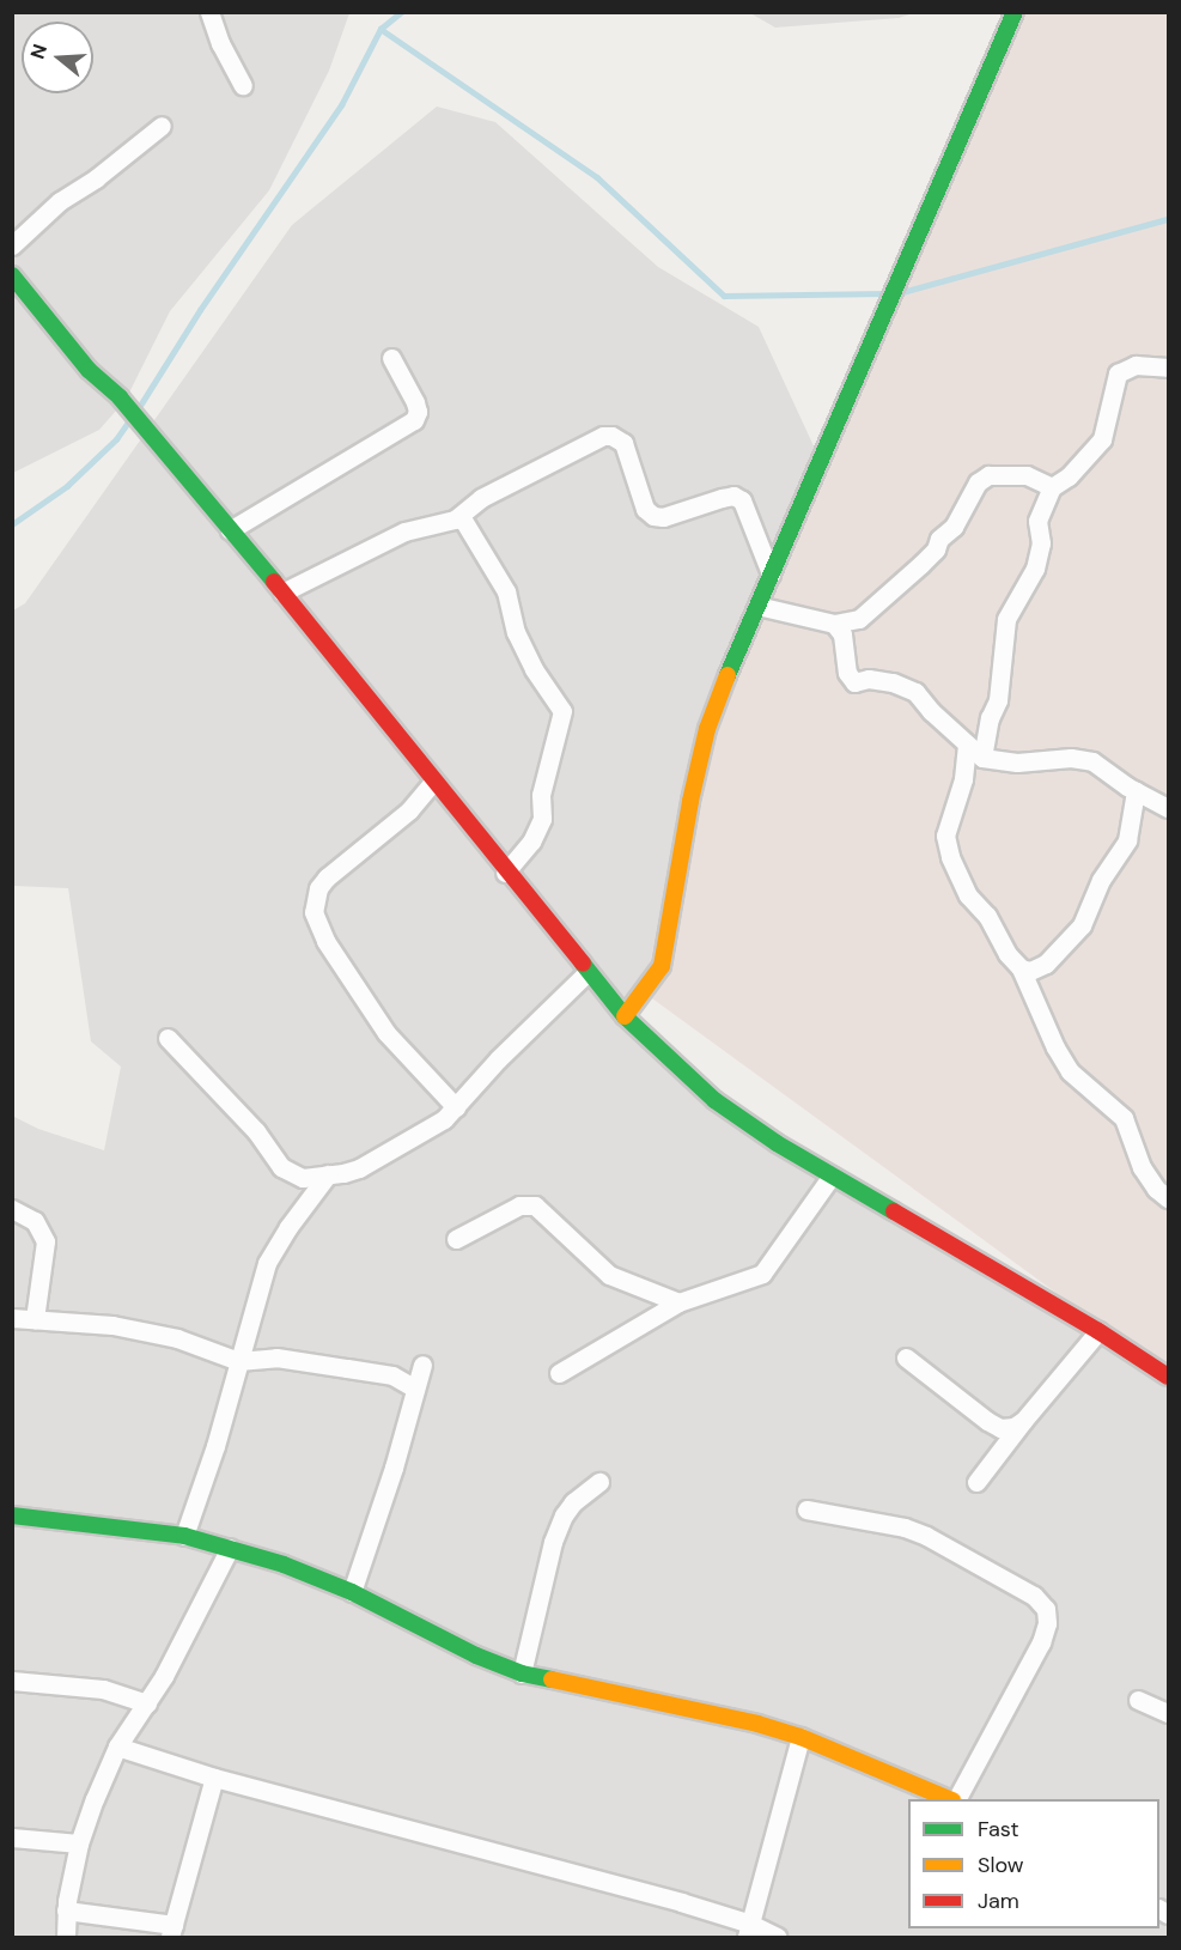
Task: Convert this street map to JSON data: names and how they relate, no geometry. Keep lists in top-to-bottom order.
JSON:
{
  "legend": ["Fast", "Slow", "Jam"],
  "north": "left"
}
